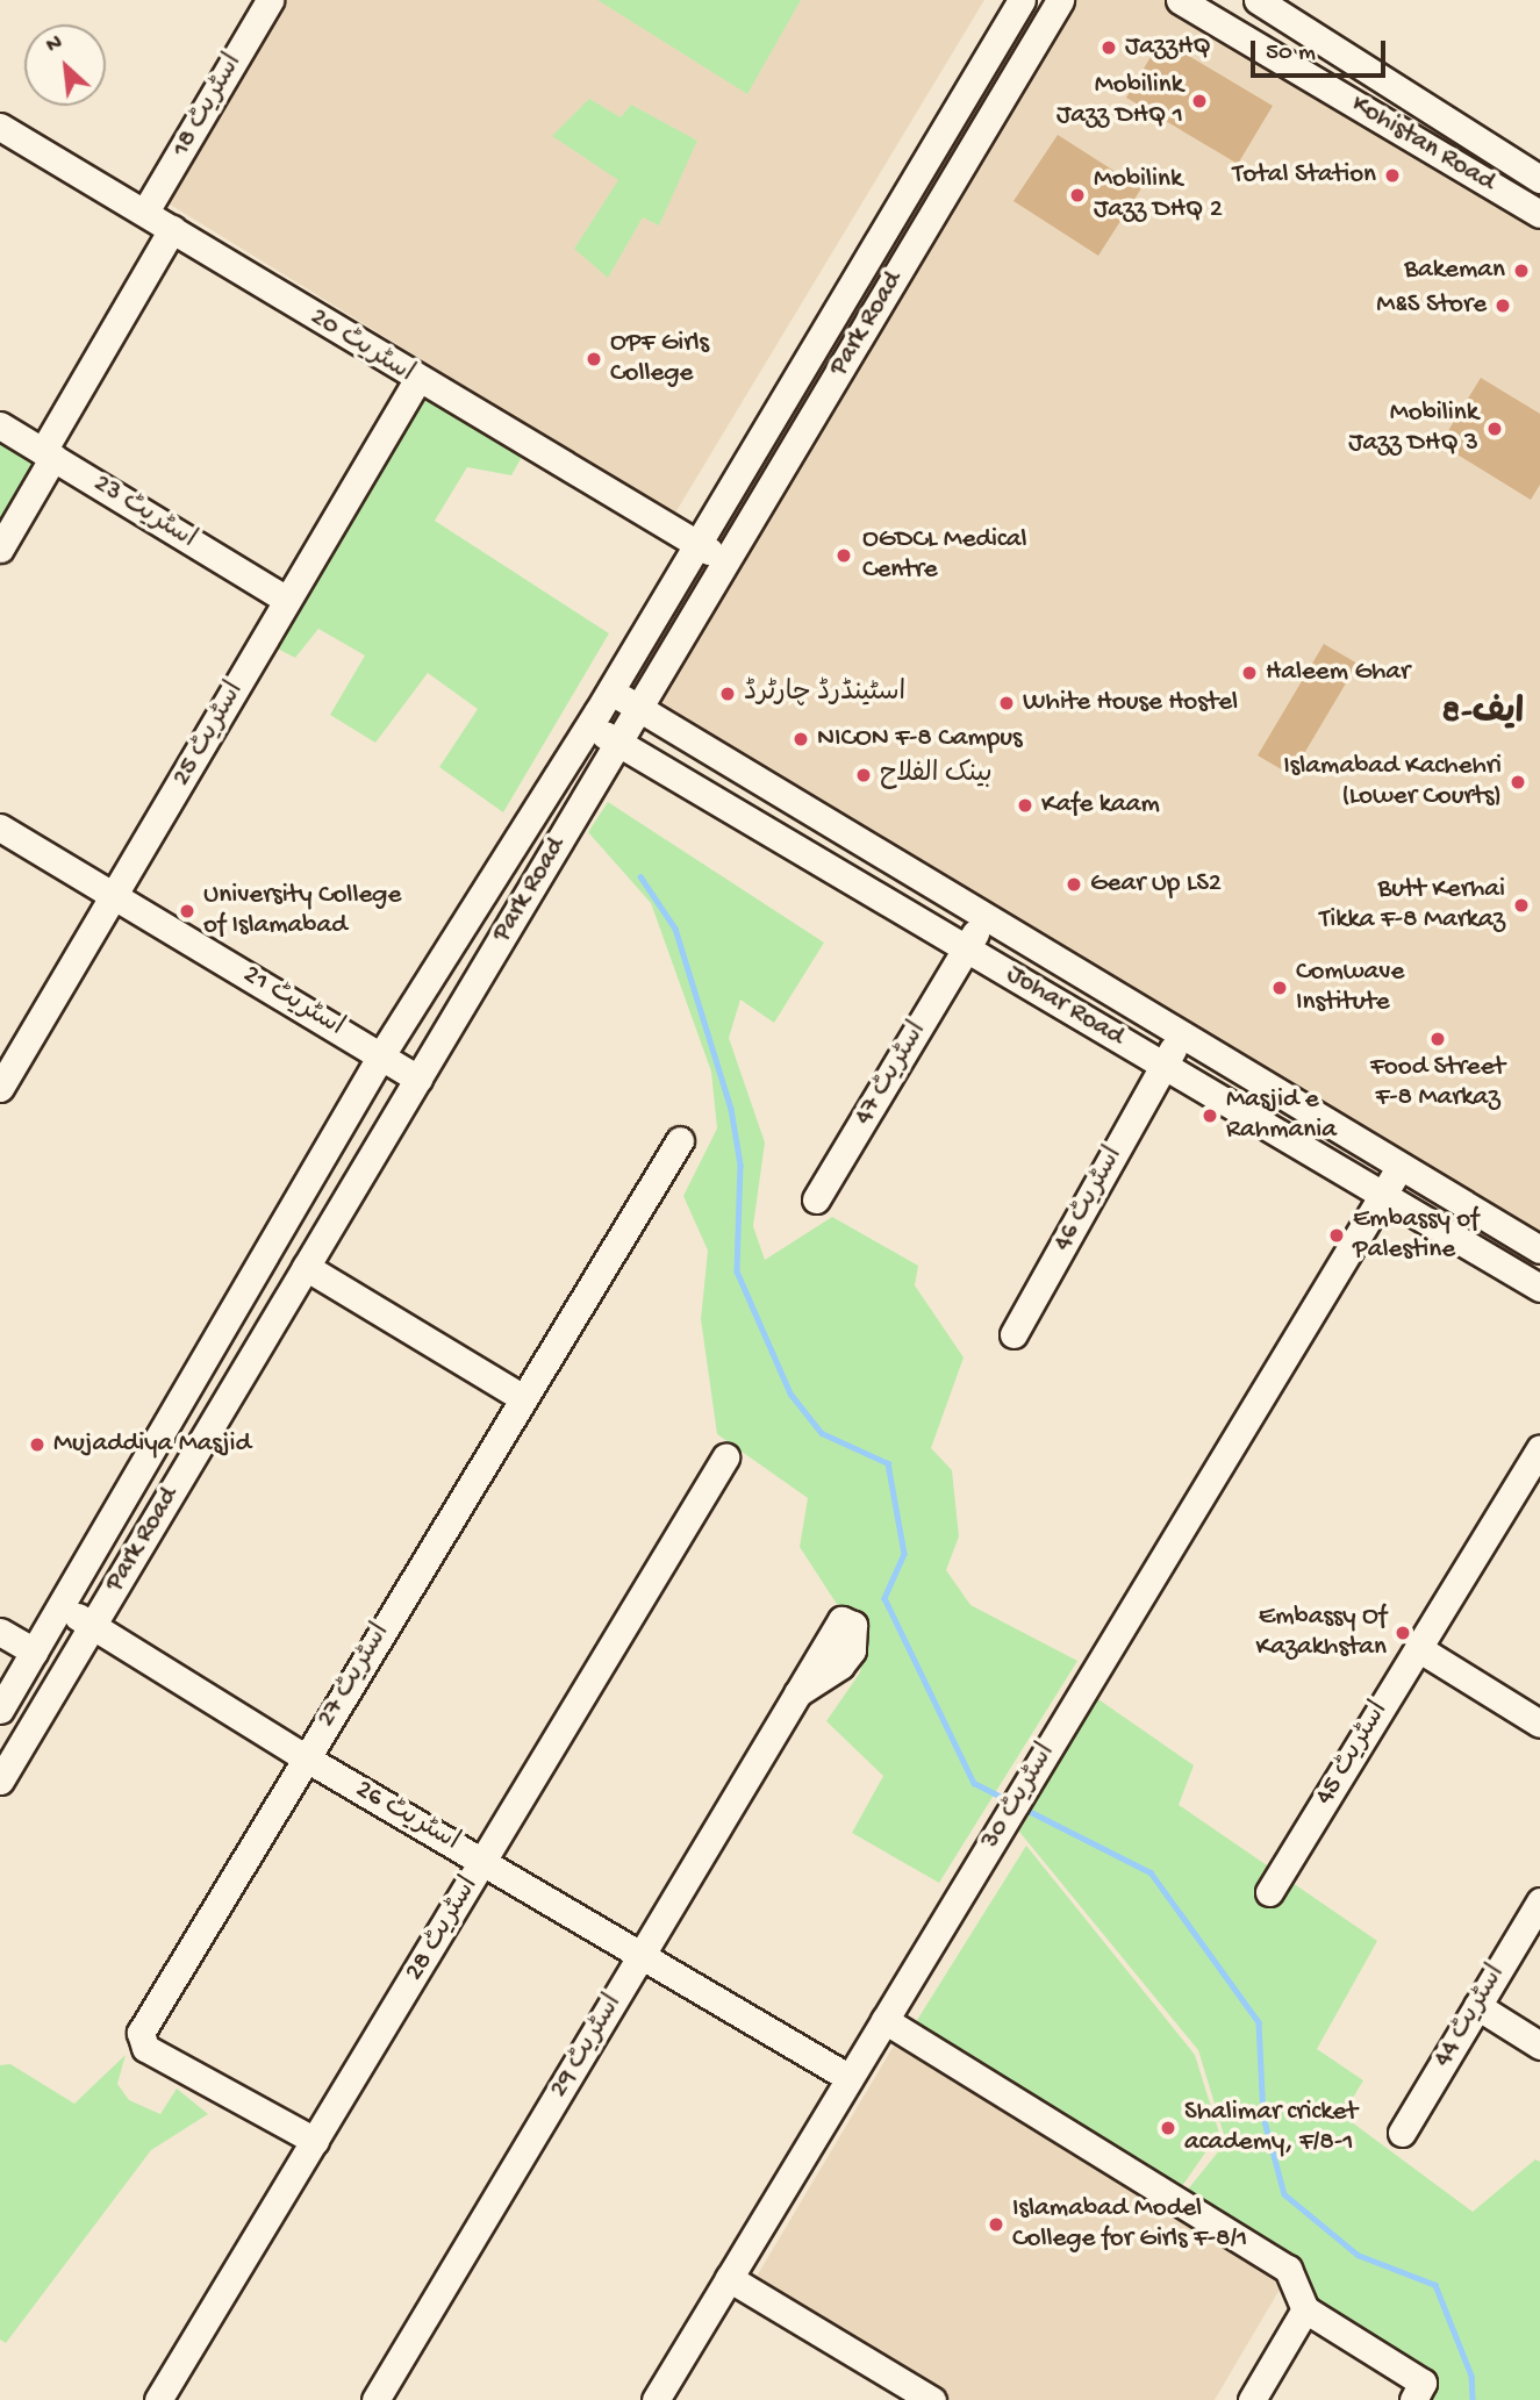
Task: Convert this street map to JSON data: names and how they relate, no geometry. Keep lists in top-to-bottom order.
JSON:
{
  "streets": {
    "street": [
      "اسٹریٹ 18",
      "Kohistan Road",
      "Park Road",
      "اسٹریٹ 20",
      "اسٹریٹ 23",
      "اسٹریٹ 25",
      "اسٹریٹ 21",
      "Johar Road",
      "اسٹریٹ 47",
      "اسٹریٹ 46",
      "اسٹریٹ 27",
      "اسٹریٹ 45",
      "اسٹریٹ 30",
      "اسٹریٹ 26",
      "اسٹریٹ 28",
      "اسٹریٹ 44",
      "اسٹریٹ 29"
    ]
  },
  "crossings": [
    ["اسٹریٹ 18", "اسٹریٹ 20"],
    ["Park Road", "اسٹریٹ 20"],
    ["Park Road", "اسٹریٹ 21"],
    ["Park Road", "Johar Road"],
    ["Park Road", "اسٹریٹ 26"],
    ["اسٹریٹ 20", "اسٹریٹ 25"],
    ["اسٹریٹ 23", "اسٹریٹ 25"],
    ["اسٹریٹ 25", "اسٹریٹ 21"],
    ["Johar Road", "اسٹریٹ 47"],
    ["Johar Road", "اسٹریٹ 46"],
    ["Johar Road", "اسٹریٹ 30"],
    ["اسٹریٹ 27", "اسٹریٹ 26"],
    ["اسٹریٹ 27", "اسٹریٹ 28"],
    ["اسٹریٹ 30", "اسٹریٹ 26"],
    ["اسٹریٹ 26", "اسٹریٹ 28"],
    ["اسٹریٹ 26", "اسٹریٹ 29"]
  ],
  "districts": ["ایف-8"],
  "places": [
    "JazzHQ",
    "Mobilink Jazz DHQ 1",
    "Total Station",
    "Mobilink Jazz DHQ 2",
    "Bakeman",
    "M&S Store",
    "OPF Girls College",
    "Mobilink Jazz DHQ 3",
    "OGDCL Medical Centre",
    "Haleem Ghar",
    "اسٹینڈرڈ چارٹرڈ",
    "White House Hostel",
    "NICON F-8 Campus",
    "بینک الفلاح",
    "Islamabad Kachehri (Lower Courts)",
    "Kafe kaam",
    "Gear Up LS2",
    "Butt Kerhai Tikka F-8 Markaz",
    "University College of Islamabad",
    "Comwave Institute",
    "Food Street F-8 Markaz",
    "Masjid e Rahmania",
    "Embassy of Palestine",
    "Mujaddiya Masjid",
    "Embassy Of Kazakhstan",
    "Shalimar cricket academy, F/8-1",
    "Islamabad Model College for Girls F-8/1"
  ],
  "scale_bar": "50 m",
  "north": "top left"
}
